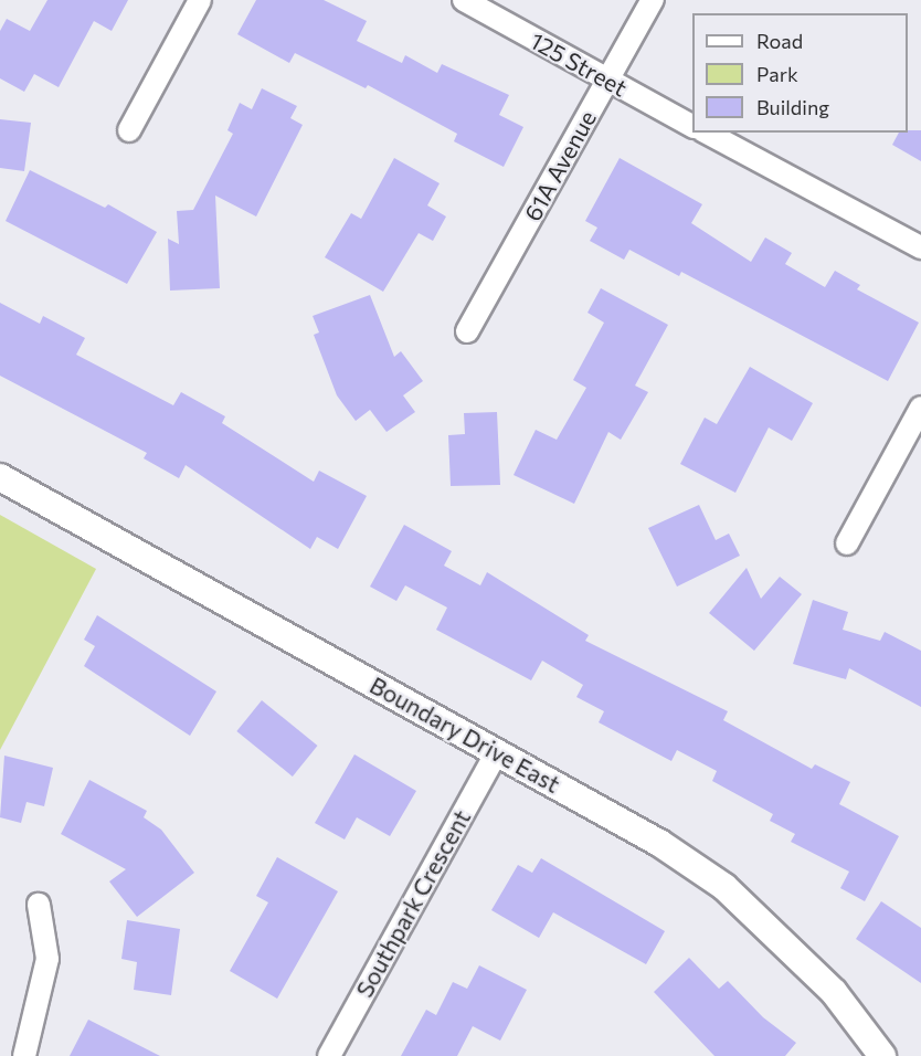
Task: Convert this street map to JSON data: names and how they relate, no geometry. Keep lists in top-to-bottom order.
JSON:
{
  "streets": {
    "street": [
      "125 Street",
      "61A Avenue",
      "Boundary Drive East",
      "Southpark Crescent"
    ]
  },
  "crossings": [
    ["125 Street", "61A Avenue"],
    ["Boundary Drive East", "Southpark Crescent"]
  ],
  "legend": ["Road", "Park", "Building"]
}
